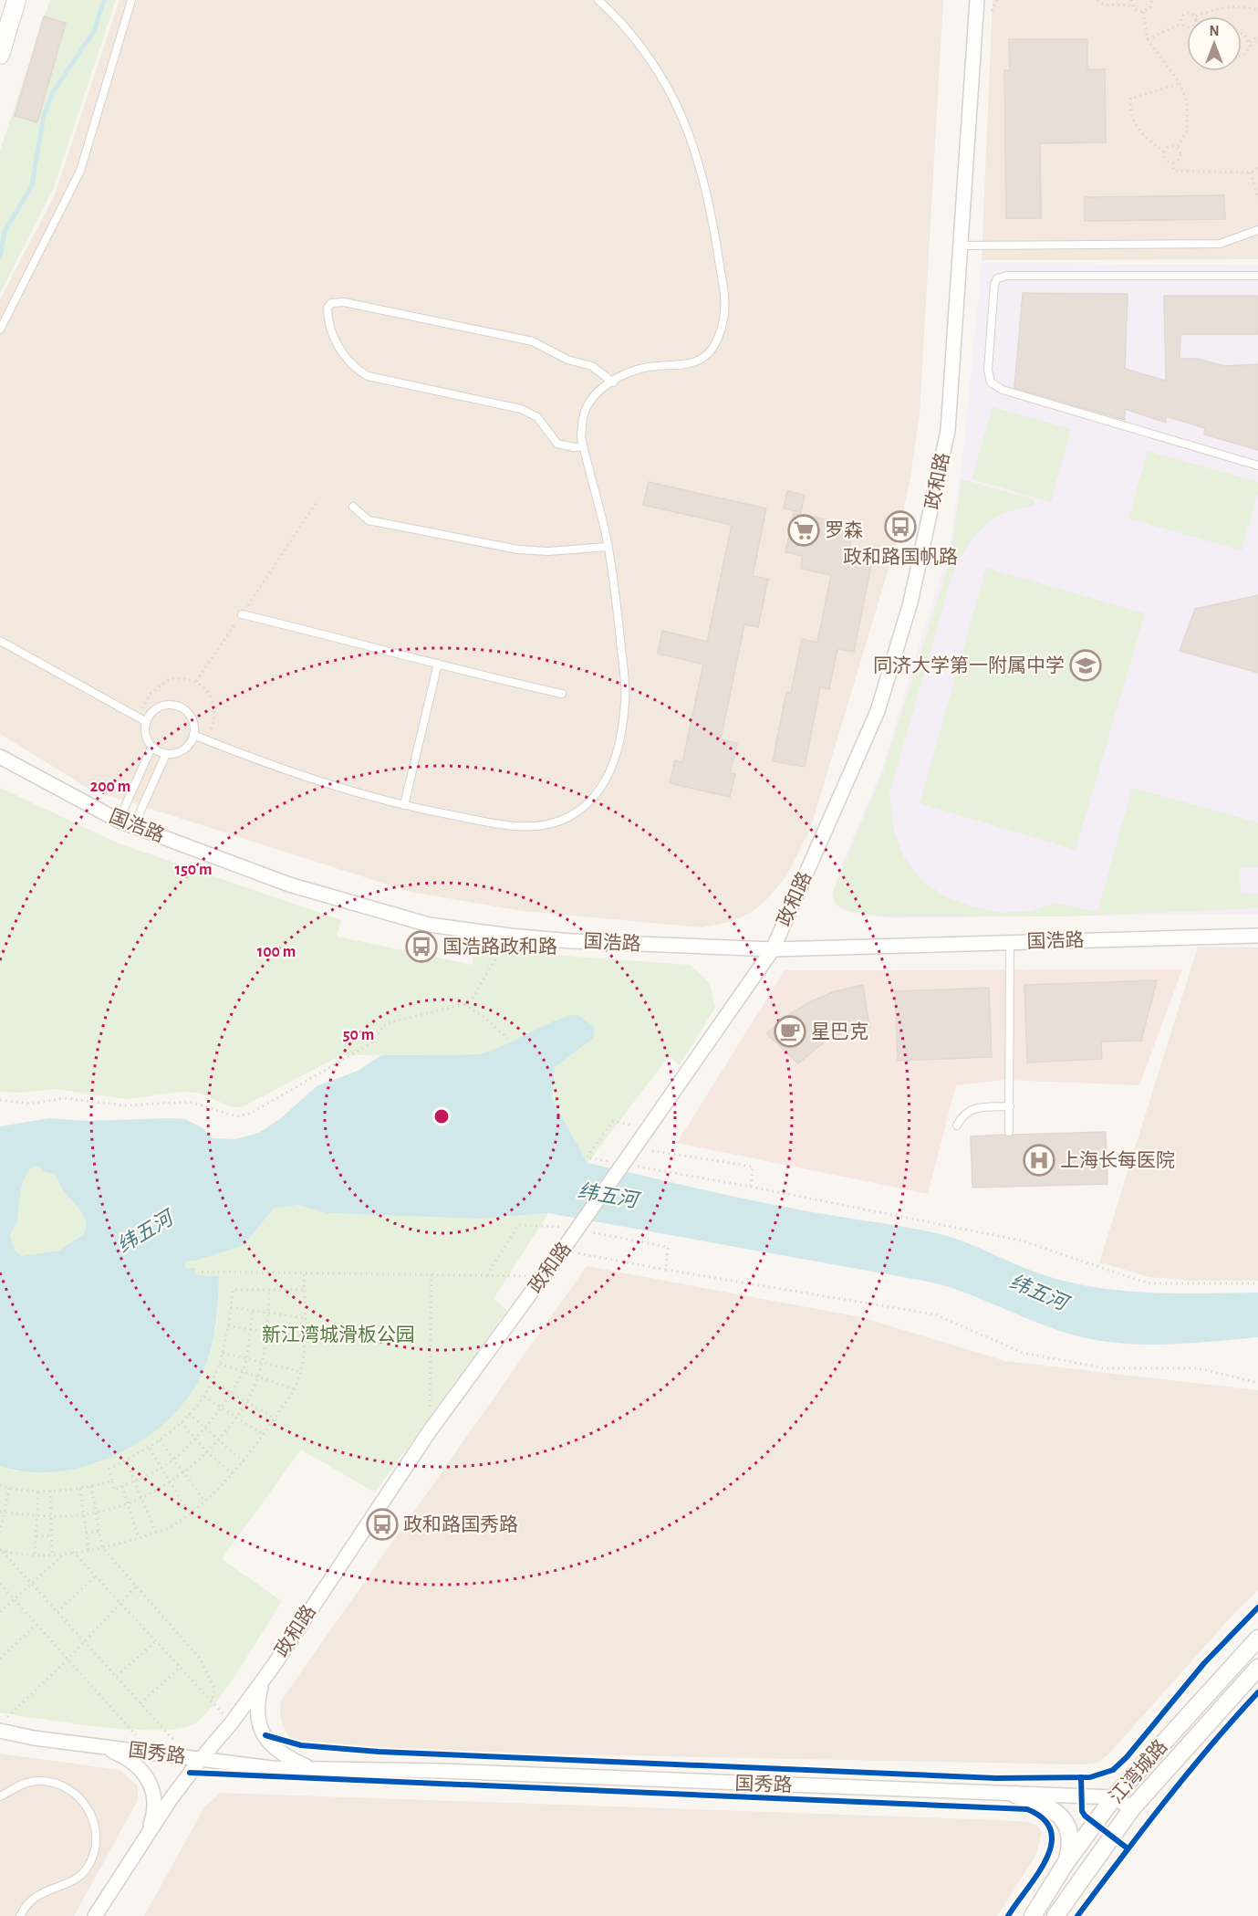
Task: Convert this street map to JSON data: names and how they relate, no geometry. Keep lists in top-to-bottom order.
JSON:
{
  "streets": {
    "street": [
      "政和路",
      "国浩路",
      "国秀路",
      "江湾城路"
    ]
  },
  "crossings": [
    ["政和路", "国浩路"],
    ["政和路", "国秀路"],
    ["国秀路", "江湾城路"]
  ],
  "water": ["纬五河"],
  "parks": ["新江湾城滑板公园"],
  "places": {
    "bus stop": ["政和路国帆路", "国浩路政和路", "政和路国秀路"],
    "supermarket": ["罗森"],
    "school or university": ["同济大学第一附属中学"],
    "cafe": ["星巴克"],
    "hospital": ["上海长每医院"]
  },
  "north": "top",
  "rings": [
    "200 m",
    "150 m",
    "100 m",
    "50 m"
  ]
}
